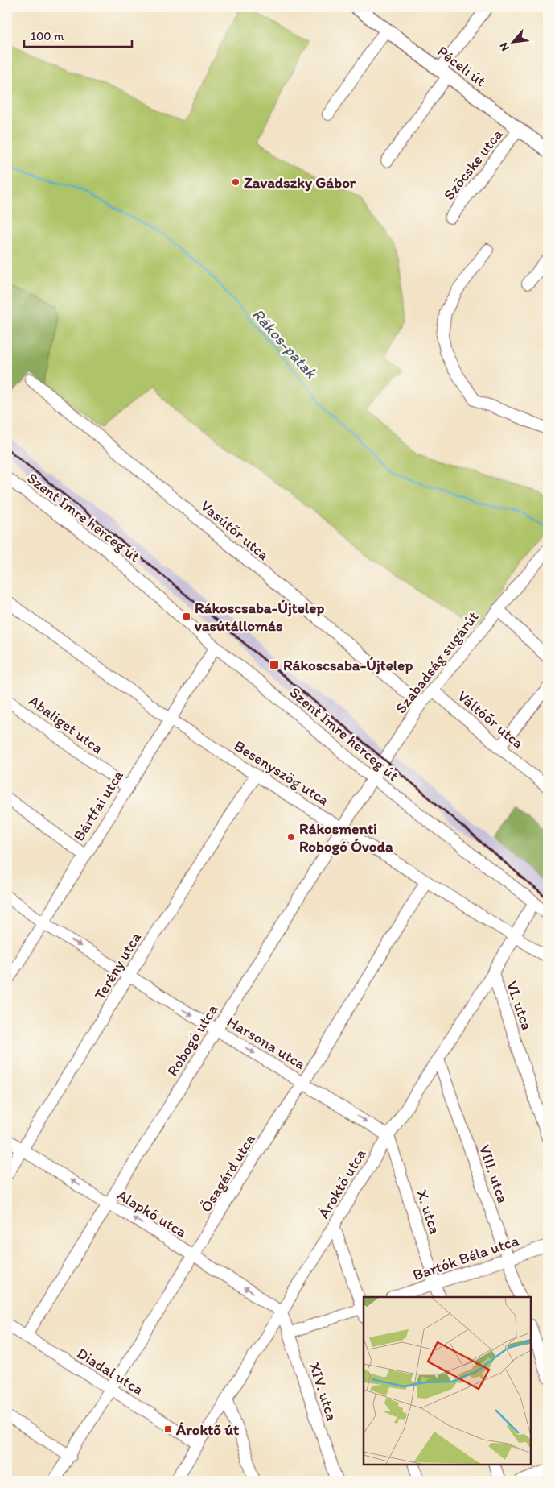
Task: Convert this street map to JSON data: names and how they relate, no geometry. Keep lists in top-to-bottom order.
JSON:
{
  "streets": {
    "main road": ["Péceli út"],
    "street": [
      "Szöcske utca",
      "Szent Imre herceg út",
      "Vasútőr utca",
      "Szabadság sugárút",
      "Váltóőr utca",
      "Abaliget utca",
      "Besenyszög utca",
      "Bártfai utca",
      "Terény utca",
      "VI. utca",
      "Robogó utca",
      "Harsona utca",
      "Ősagárd utca",
      "VIII. utca",
      "Ároktő utca",
      "X. utca",
      "Alapkő utca",
      "Bartók Béla utca",
      "Diadal utca",
      "XIV. utca"
    ]
  },
  "crossings": [
    ["Péceli út", "Szöcske utca"],
    ["Szent Imre herceg út", "Bártfai utca"],
    ["Szent Imre herceg út", "Robogó utca"],
    ["Szent Imre herceg út", "Ároktő utca"],
    ["Vasútőr utca", "Szabadság sugárút"],
    ["Szabadság sugárút", "Váltóőr utca"],
    ["Szabadság sugárút", "Robogó utca"],
    ["Abaliget utca", "Bártfai utca"],
    ["Besenyszög utca", "Bártfai utca"],
    ["Besenyszög utca", "Terény utca"],
    ["Besenyszög utca", "Robogó utca"],
    ["Besenyszög utca", "Ősagárd utca"],
    ["Besenyszög utca", "Ároktő utca"],
    ["Bártfai utca", "Harsona utca"],
    ["Terény utca", "Harsona utca"],
    ["Terény utca", "Alapkő utca"],
    ["VI. utca", "Ároktő utca"],
    ["Robogó utca", "Harsona utca"],
    ["Robogó utca", "Alapkő utca"],
    ["Robogó utca", "Diadal utca"],
    ["Harsona utca", "Ősagárd utca"],
    ["Harsona utca", "Ároktő utca"],
    ["Harsona utca", "X. utca"],
    ["Ősagárd utca", "Alapkő utca"],
    ["Ősagárd utca", "Diadal utca"],
    ["VIII. utca", "Ároktő utca"],
    ["VIII. utca", "Bartók Béla utca"],
    ["Ároktő utca", "X. utca"],
    ["Ároktő utca", "Alapkő utca"],
    ["Ároktő utca", "Diadal utca"],
    ["Ároktő utca", "XIV. utca"],
    ["X. utca", "Bartók Béla utca"],
    ["Alapkő utca", "XIV. utca"]
  ],
  "one_way": ["Harsona utca", "Alapkő utca"],
  "water": ["Rákos-patak"],
  "places": {
    "other": ["Zavadszky Gábor", "Rákosmenti Robogó Óvoda"],
    "transit": ["Rákoscsaba-Újtelep vasútállomás", "Rákoscsaba-Újtelep", "Ároktő út"]
  },
  "scale_bar": "100 m",
  "north": "bottom left"
}
